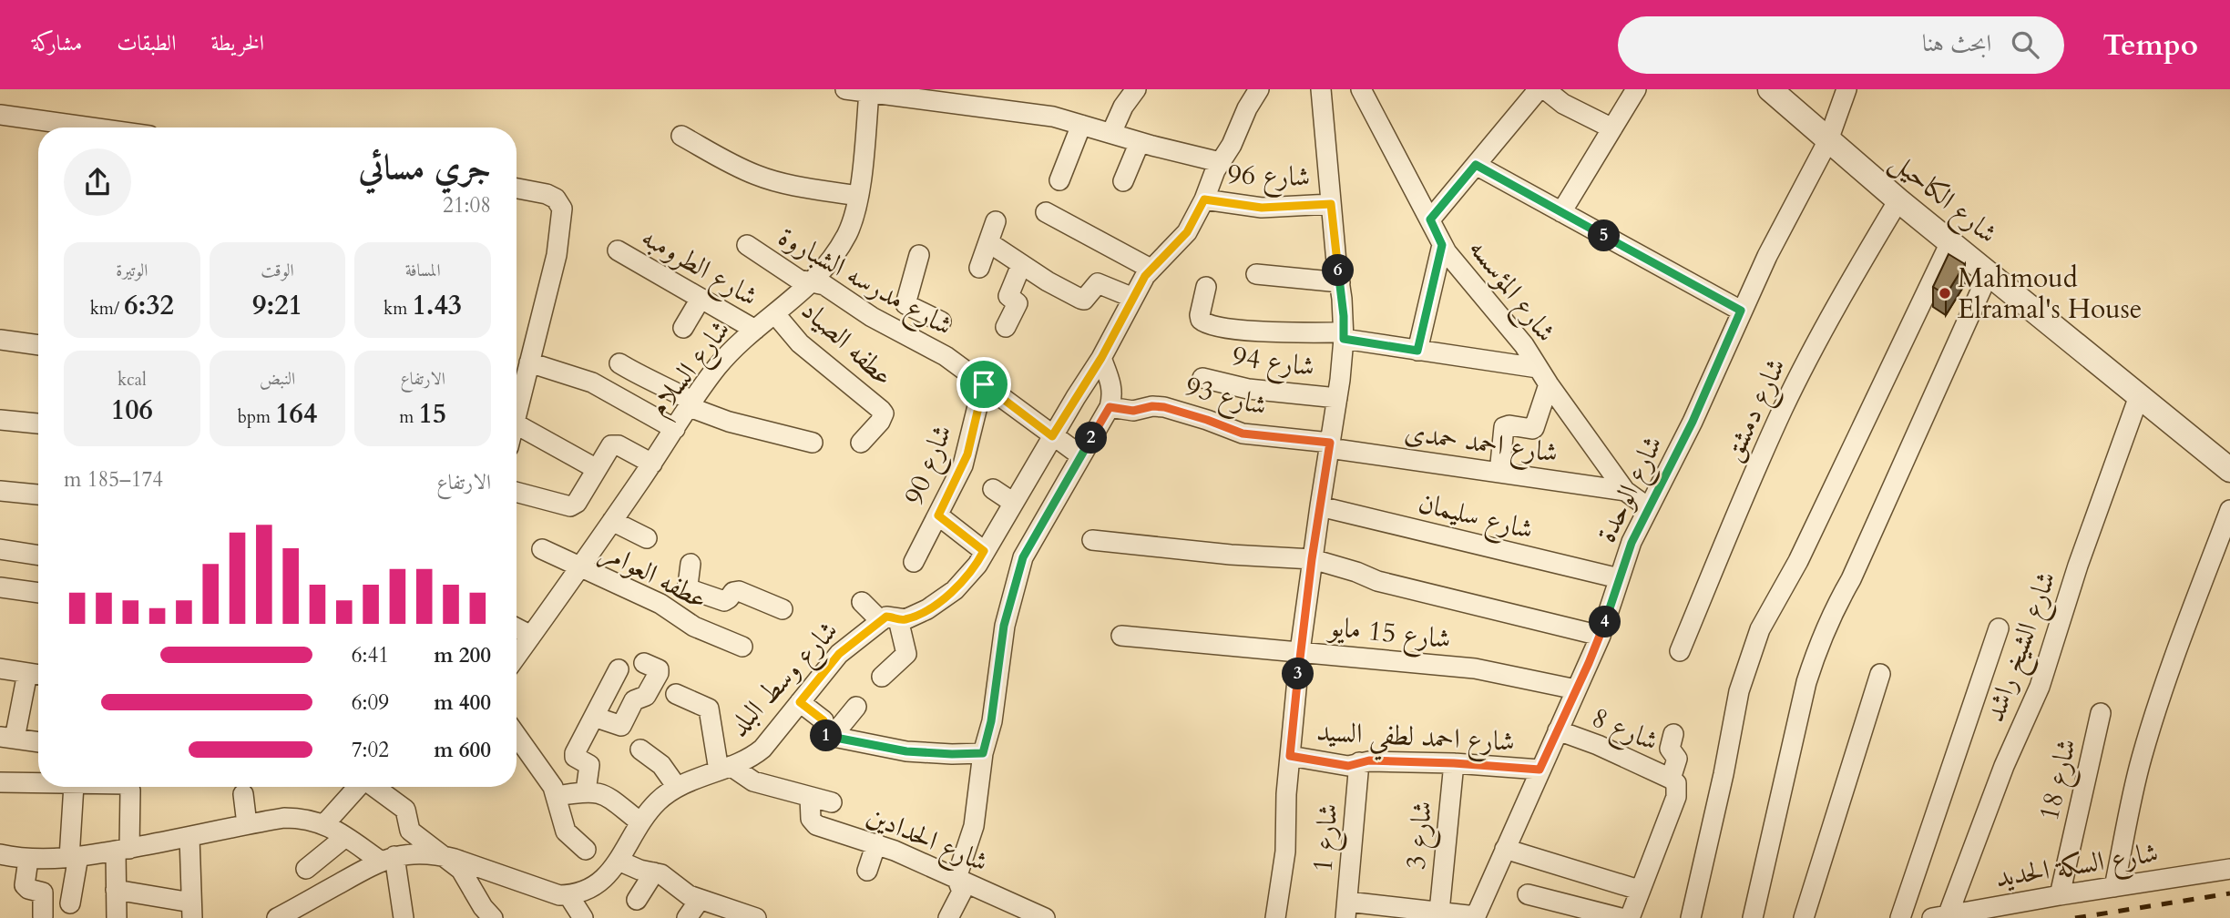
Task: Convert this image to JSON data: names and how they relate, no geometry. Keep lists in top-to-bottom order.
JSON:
{
  "streets": {
    "street": [
      "شارع 96",
      "شارع الكاحيل",
      "شارع الطرومبه",
      "شارع مدرسه الشباروة",
      "شارع المؤسسه",
      "عطفه الصياد",
      "شارع 94",
      "شارع السلام",
      "شارع 93",
      "شارع دمشق",
      "شارع احمد حمدى",
      "شارع 90",
      "شارع الوحدة",
      "شارع سليمان",
      "عطفه العوامر",
      "شارع 15 مايو",
      "شارع الشيخ راشد",
      "شارع وسط البلد",
      "شارع 8",
      "شارع احمد لطفي السيد",
      "شارع 18",
      "شارع 3",
      "شارع 1",
      "شارع الحدادين",
      "شارع السكة الحديد"
    ]
  },
  "crossings": [
    ["شارع 96", "شارع وسط البلد"],
    ["شارع الكاحيل", "شارع دمشق"],
    ["شارع الكاحيل", "شارع الوحدة"],
    ["شارع الكاحيل", "شارع الشيخ راشد"],
    ["شارع الطرومبه", "شارع السلام"],
    ["شارع مدرسه الشباروة", "شارع السلام"],
    ["شارع مدرسه الشباروة", "شارع 90"],
    ["شارع مدرسه الشباروة", "شارع وسط البلد"],
    ["شارع المؤسسه", "شارع احمد حمدى"],
    ["شارع المؤسسه", "شارع الوحدة"],
    ["عطفه الصياد", "شارع السلام"],
    ["شارع السلام", "عطفه العوامر"],
    ["شارع 93", "شارع احمد حمدى"],
    ["شارع الوحدة", "شارع سليمان"],
    ["شارع الوحدة", "شارع 15 مايو"],
    ["شارع الوحدة", "شارع 8"],
    ["شارع الوحدة", "شارع احمد لطفي السيد"],
    ["شارع الشيخ راشد", "شارع السكة الحديد"],
    ["شارع احمد لطفي السيد", "شارع 3"],
    ["شارع احمد لطفي السيد", "شارع 1"],
    ["شارع 18", "شارع السكة الحديد"]
  ],
  "places": ["Mahmoud Elramal's House"],
  "page": {
    "header": "Tempo",
    "search": "ابحث هنا",
    "nav": ["الخريطة", "الطبقات", "مشاركة"],
    "heading": ["جري مسائي", "21:08"],
    "pins": [
      "5",
      "6",
      "2",
      "4",
      "3",
      "1"
    ],
    "stats": [
      ["المسافة", "1.43 km"],
      ["الوقت", "9:21"],
      ["الوتيرة", "6:32 /km"],
      ["الارتفاع", "15 m"],
      ["النبض", "164 bpm"],
      ["kcal", "106"]
    ],
    "chart": ["الارتفاع", "174–185 m"],
    "list": [
      {
        "name": "200 m",
        "note": "6:41"
      },
      {
        "name": "400 m",
        "note": "6:09"
      },
      {
        "name": "600 m",
        "note": "7:02"
      }
    ]
  }
}
